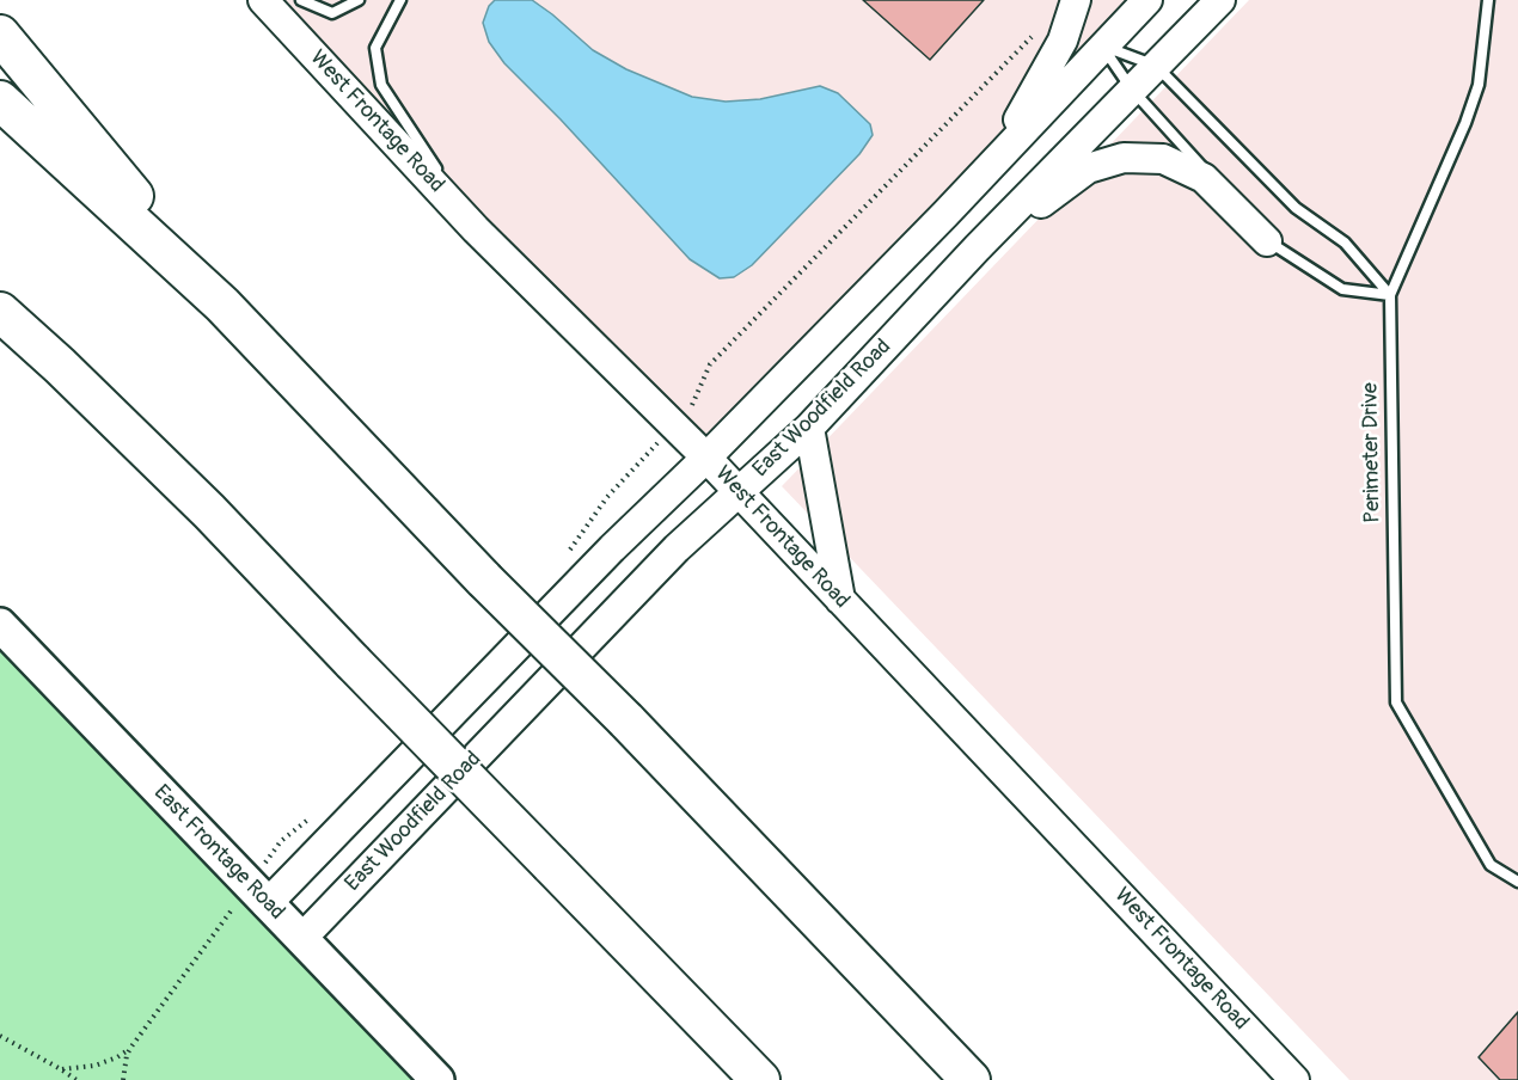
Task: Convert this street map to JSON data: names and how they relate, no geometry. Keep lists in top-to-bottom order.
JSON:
{
  "streets": {
    "main road": ["East Frontage Road"],
    "street": ["West Frontage Road", "East Woodfield Road"],
    "lane": ["Perimeter Drive"]
  },
  "crossings": [
    ["West Frontage Road", "East Woodfield Road"],
    ["East Woodfield Road", "East Frontage Road"]
  ]
}
